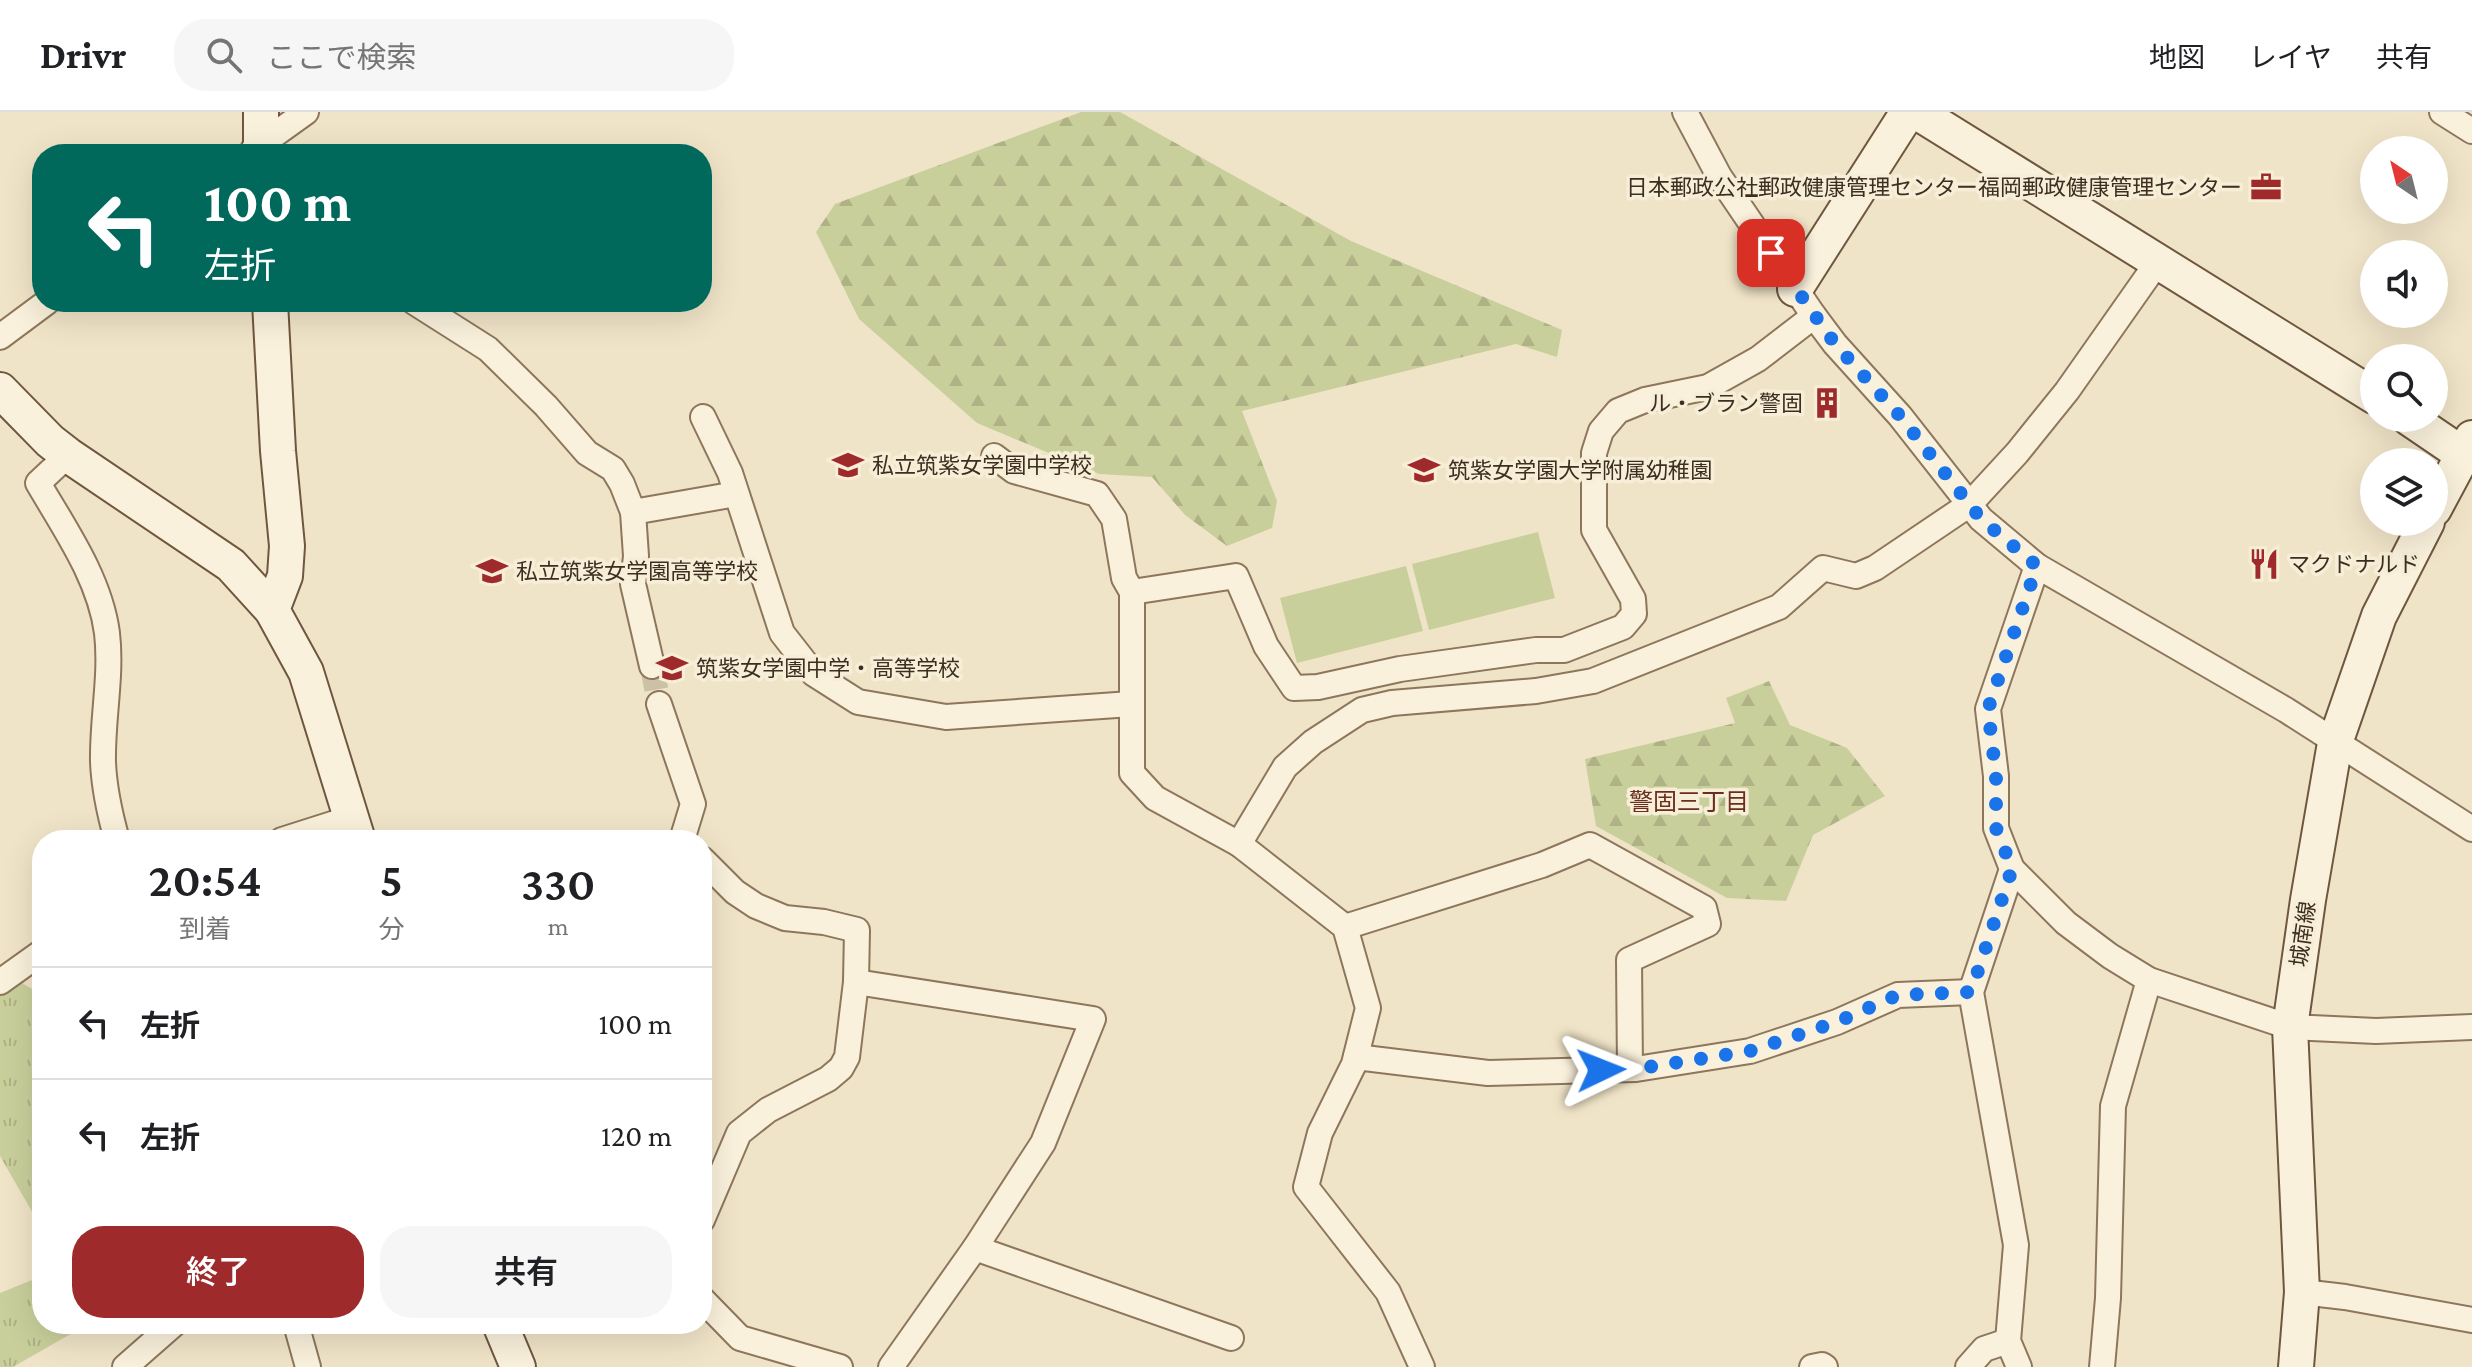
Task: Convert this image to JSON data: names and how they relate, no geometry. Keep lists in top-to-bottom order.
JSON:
{
  "streets": {
    "street": ["城南線"]
  },
  "districts": ["警固三丁目"],
  "places": {
    "office": ["日本郵政公社郵政健康管理センター福岡郵政健康管理センター"],
    "building": ["ル・ブラン警固"],
    "school or university": [
      "私立筑紫女学園中学校",
      "筑紫女学園大学附属幼稚園",
      "私立筑紫女学園高等学校",
      "筑紫女学園中学・高等学校"
    ],
    "restaurant": ["マクドナルド"]
  },
  "north": "top left",
  "page": {
    "header": "Drivr",
    "search": "ここで検索",
    "nav": ["地図", "レイヤ", "共有"],
    "turn": ["100 m", "左折"],
    "eta": [
      "20:54",
      "到着",
      "5",
      "分",
      "330",
      "m"
    ],
    "list": [
      {
        "name": "左折",
        "value": "100 m"
      },
      {
        "name": "左折",
        "value": "120 m"
      }
    ],
    "buttons": ["終了", "共有"]
  }
}
